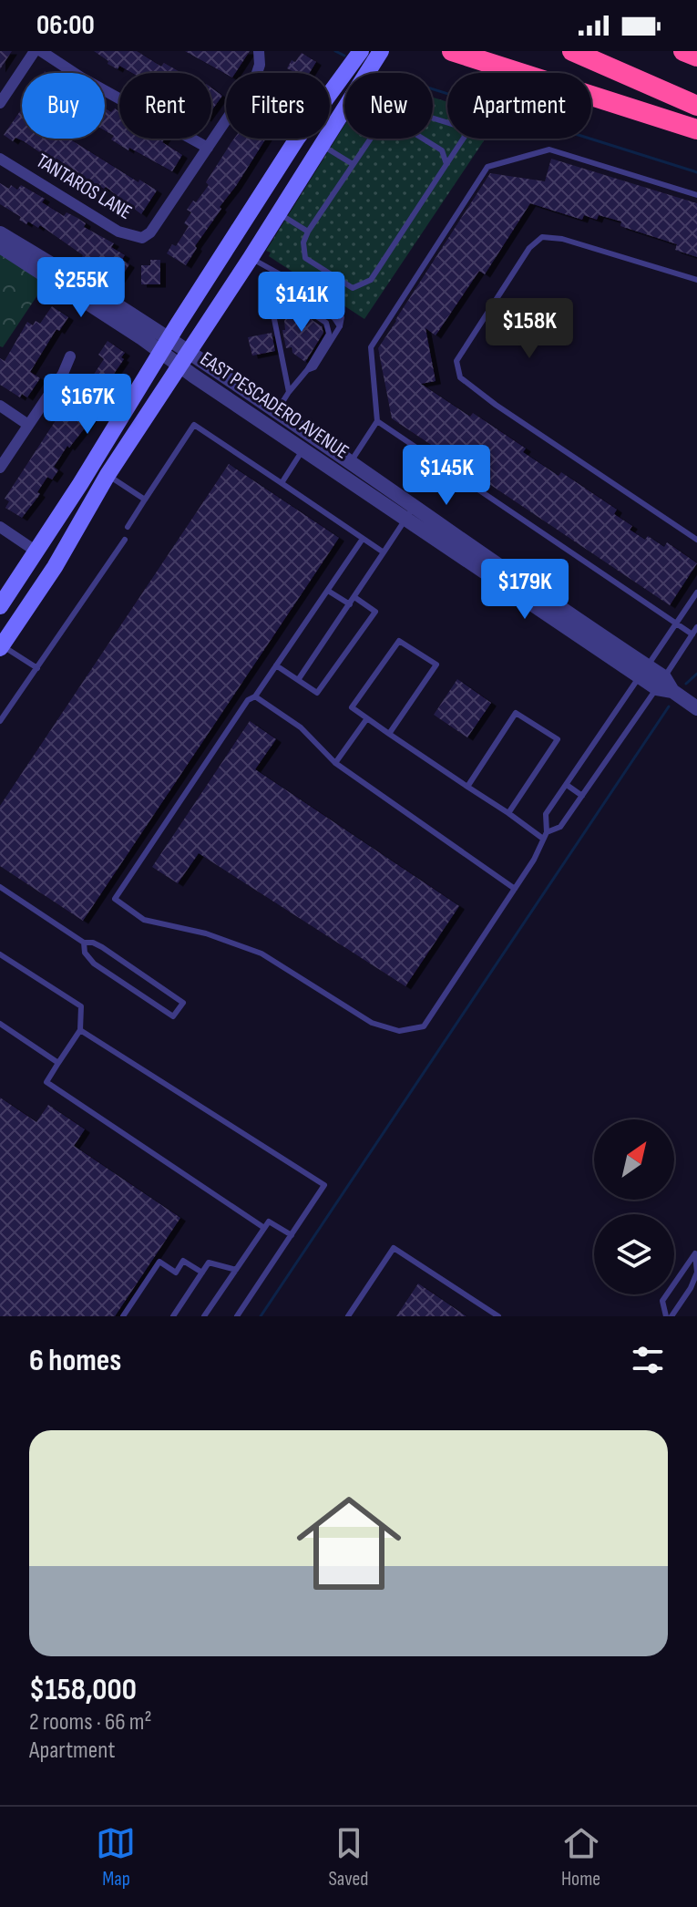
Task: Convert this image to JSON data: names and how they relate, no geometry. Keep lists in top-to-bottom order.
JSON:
{
  "streets": {
    "street": ["TANTAROS LANE", "EAST PESCADERO AVENUE"]
  },
  "north": "top right",
  "page": {
    "status": "06:00",
    "chip": [
      "Buy",
      "Rent",
      "Filters",
      "New",
      "Apartment"
    ],
    "price": [
      "$255K",
      "$141K",
      "$158K",
      "$167K",
      "$145K",
      "$179K"
    ],
    "heading": "6 homes",
    "list": [
      {
        "name": "$158,000",
        "note": "2 rooms · 66 m² · Apartment"
      }
    ],
    "tabs": ["Map", "Saved", "Home"]
  }
}
